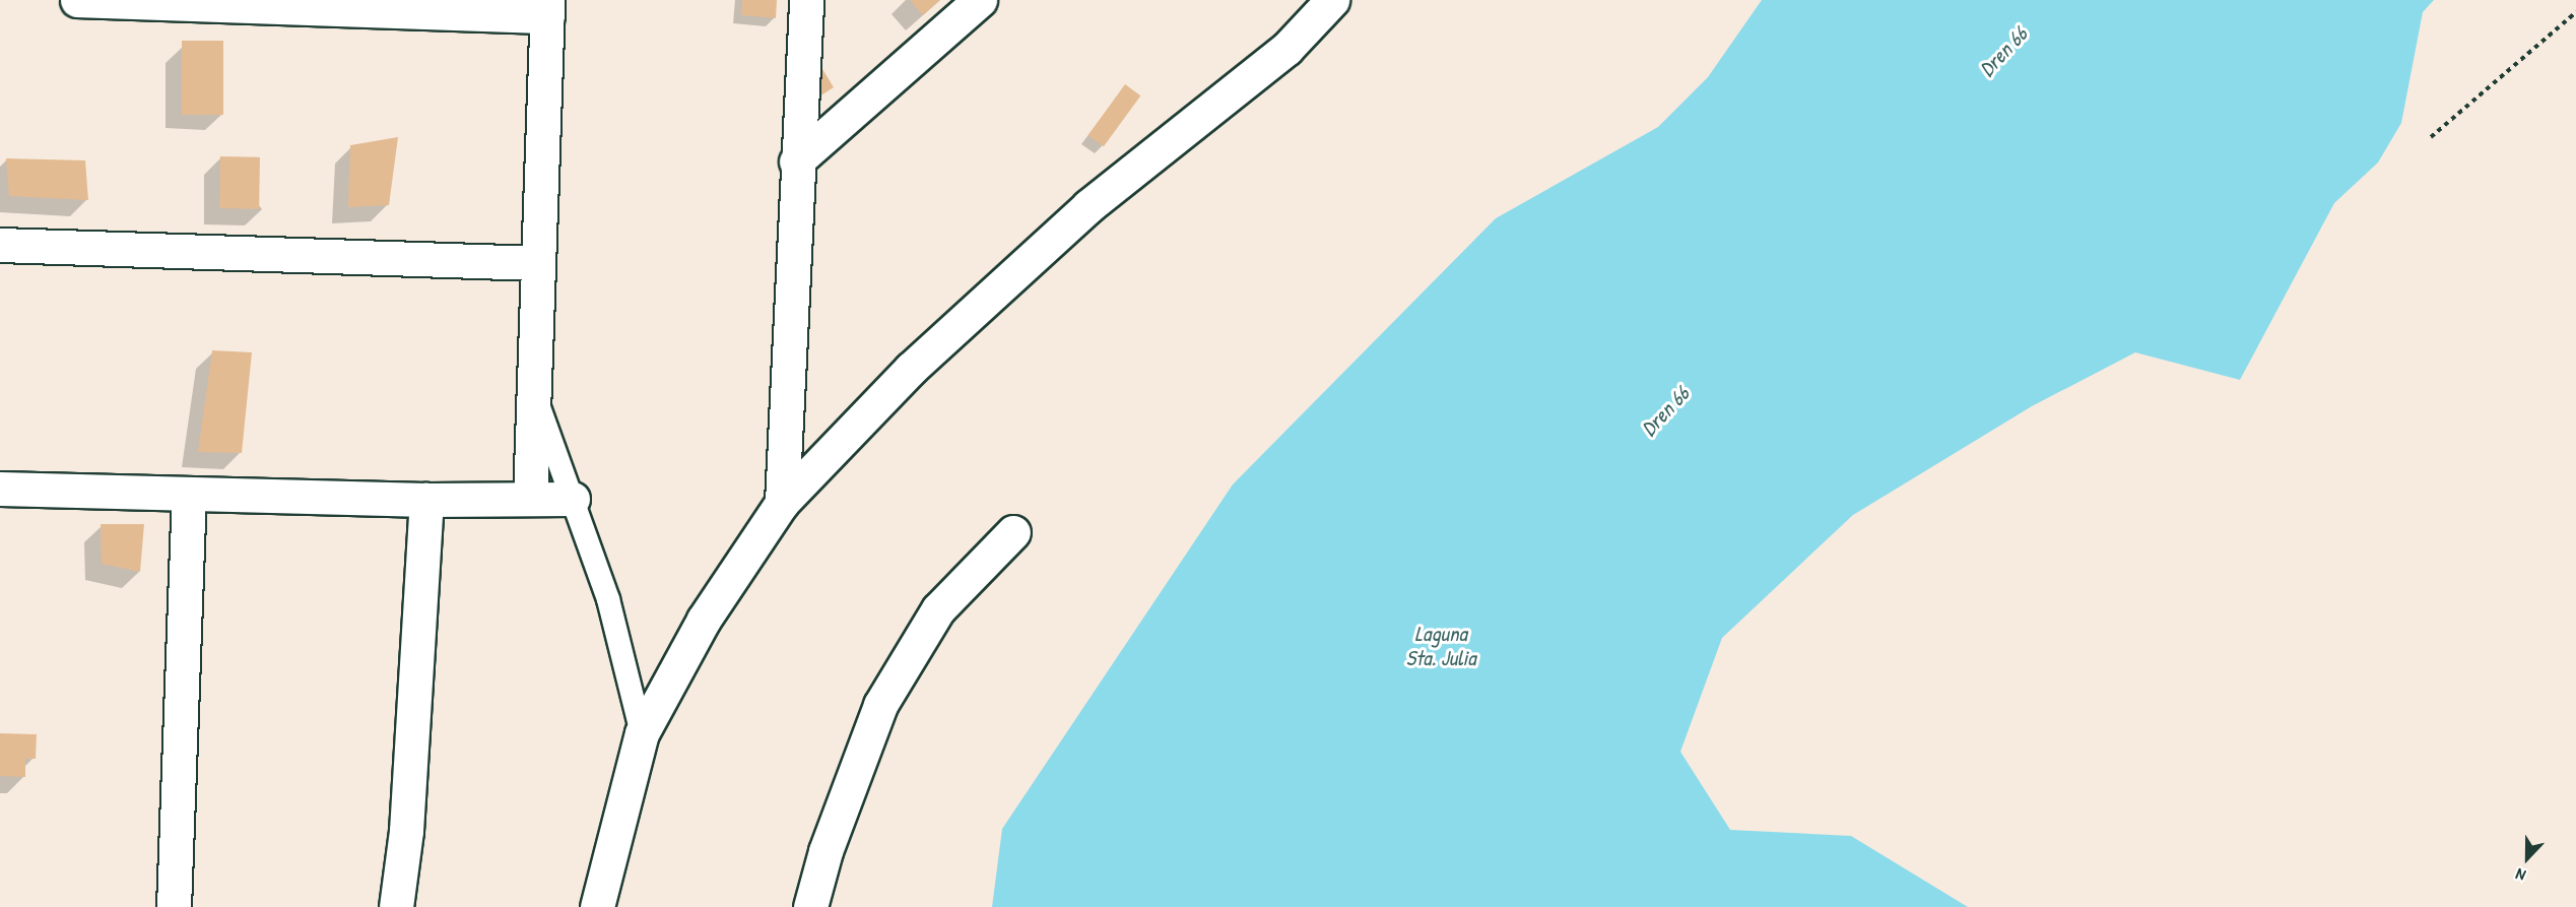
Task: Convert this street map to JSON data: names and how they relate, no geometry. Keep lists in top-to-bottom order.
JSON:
{
  "water": ["Dren 66", "Laguna Sta. Julia"],
  "north": "bottom"
}
